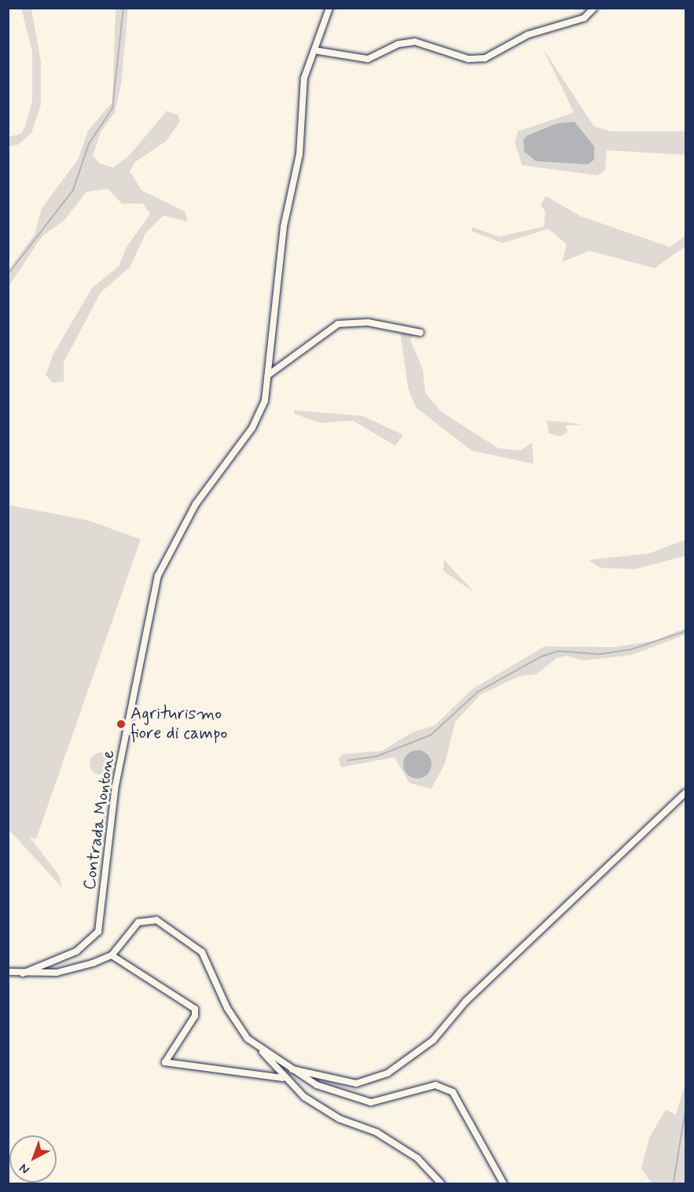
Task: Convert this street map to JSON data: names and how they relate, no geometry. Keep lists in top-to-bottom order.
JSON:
{
  "streets": {
    "street": ["Contrada Montone"]
  },
  "places": ["Agriturismo fiore di campo"],
  "north": "bottom left"
}
